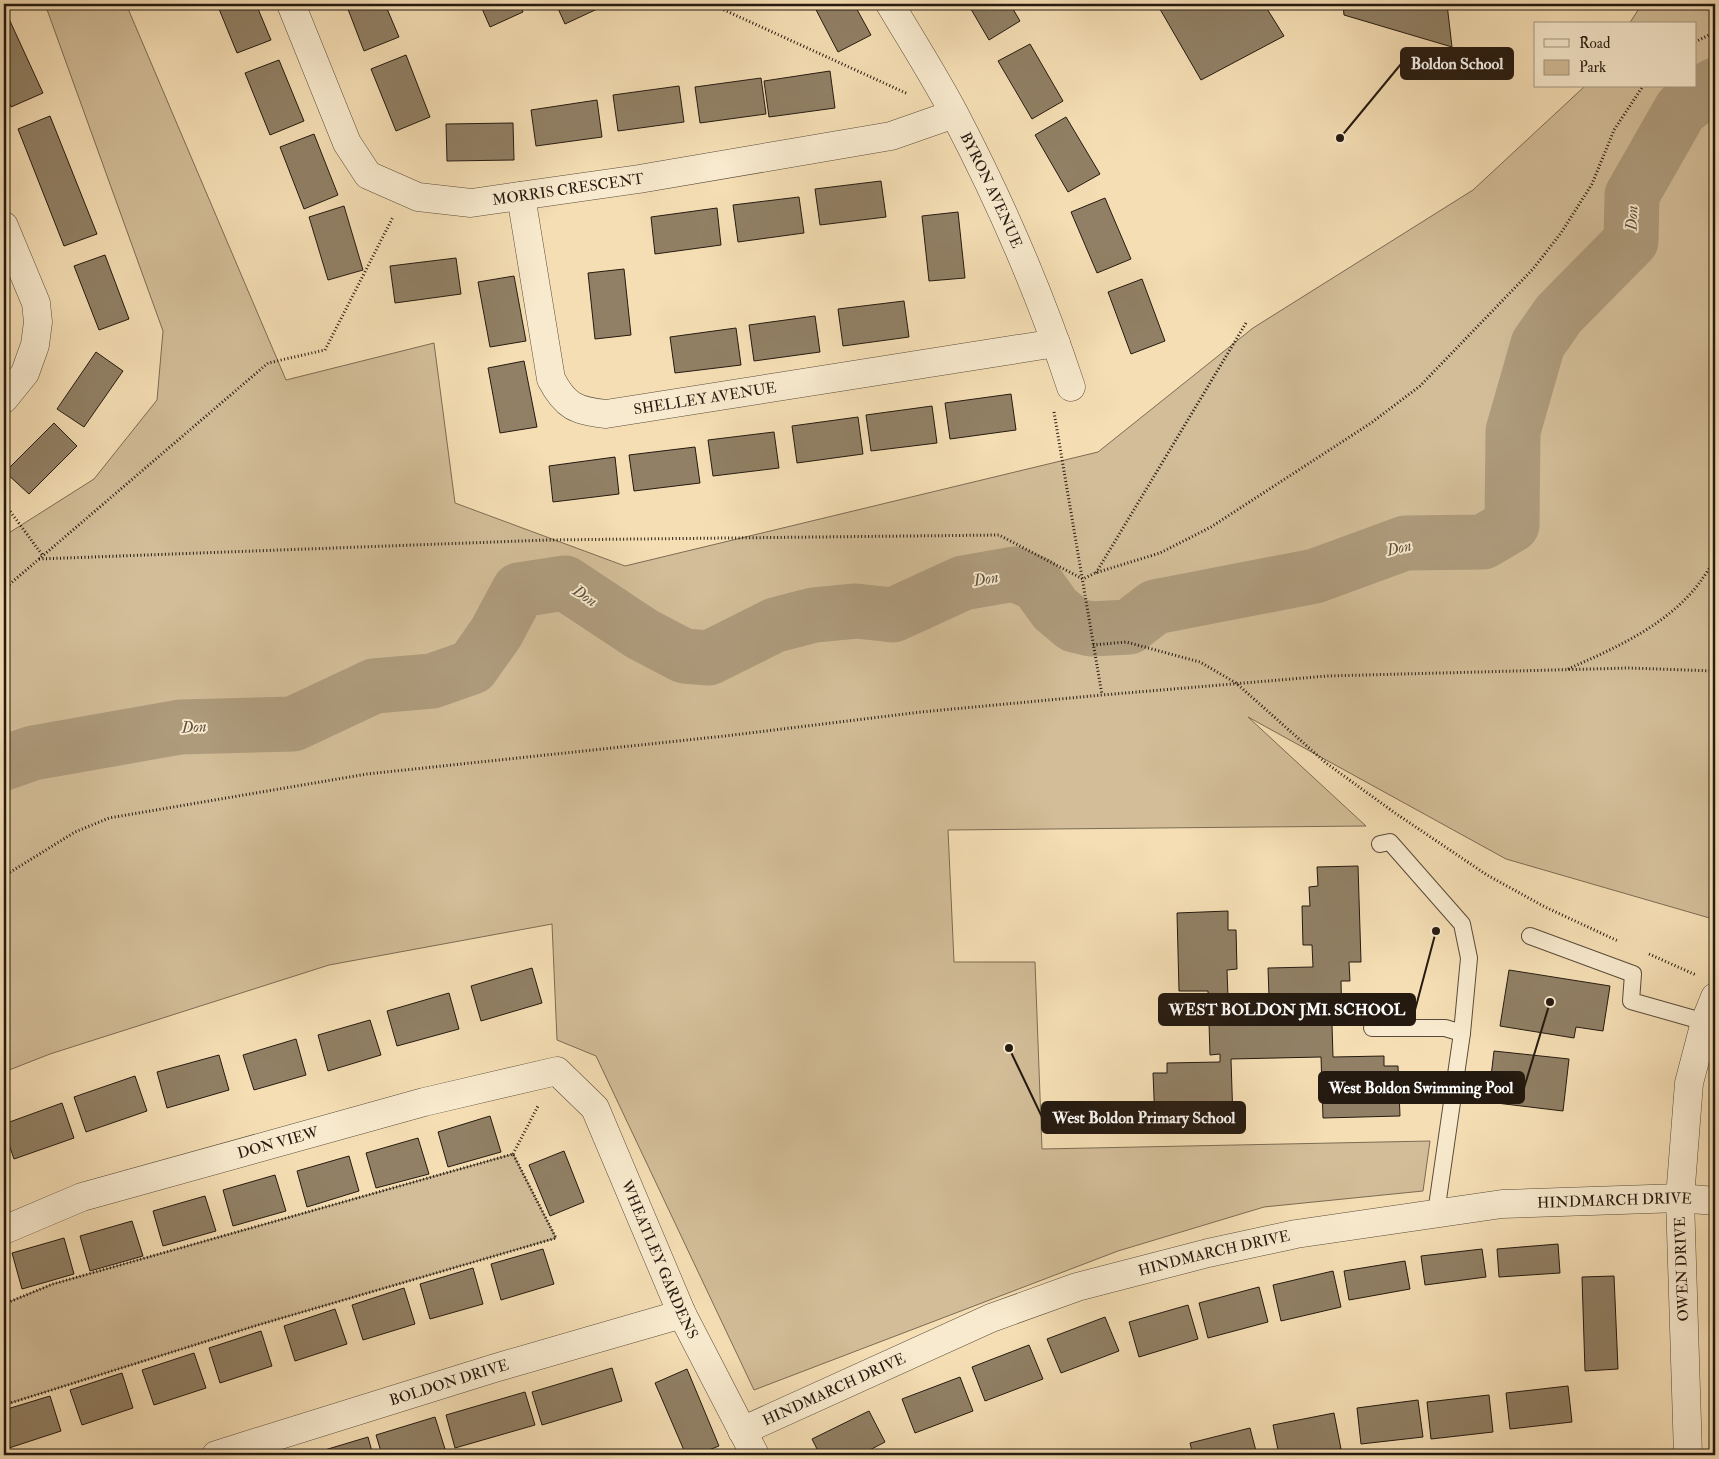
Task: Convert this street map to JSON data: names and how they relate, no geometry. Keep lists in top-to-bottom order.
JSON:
{
  "streets": {
    "street": [
      "MORRIS CRESCENT",
      "BYRON AVENUE",
      "SHELLEY AVENUE",
      "DON VIEW",
      "HINDMARCH DRIVE",
      "WHEATLEY GARDENS",
      "OWEN DRIVE",
      "BOLDON DRIVE"
    ]
  },
  "crossings": [
    ["MORRIS CRESCENT", "BYRON AVENUE"],
    ["MORRIS CRESCENT", "SHELLEY AVENUE"],
    ["BYRON AVENUE", "SHELLEY AVENUE"],
    ["DON VIEW", "WHEATLEY GARDENS"],
    ["HINDMARCH DRIVE", "WHEATLEY GARDENS"],
    ["HINDMARCH DRIVE", "OWEN DRIVE"],
    ["WHEATLEY GARDENS", "BOLDON DRIVE"]
  ],
  "water": ["Don"],
  "places": [
    "Boldon School",
    "WEST BOLDON JMI. SCHOOL",
    "West Boldon Swimming Pool",
    "West Boldon Primary School"
  ],
  "legend": ["Road", "Park"]
}
